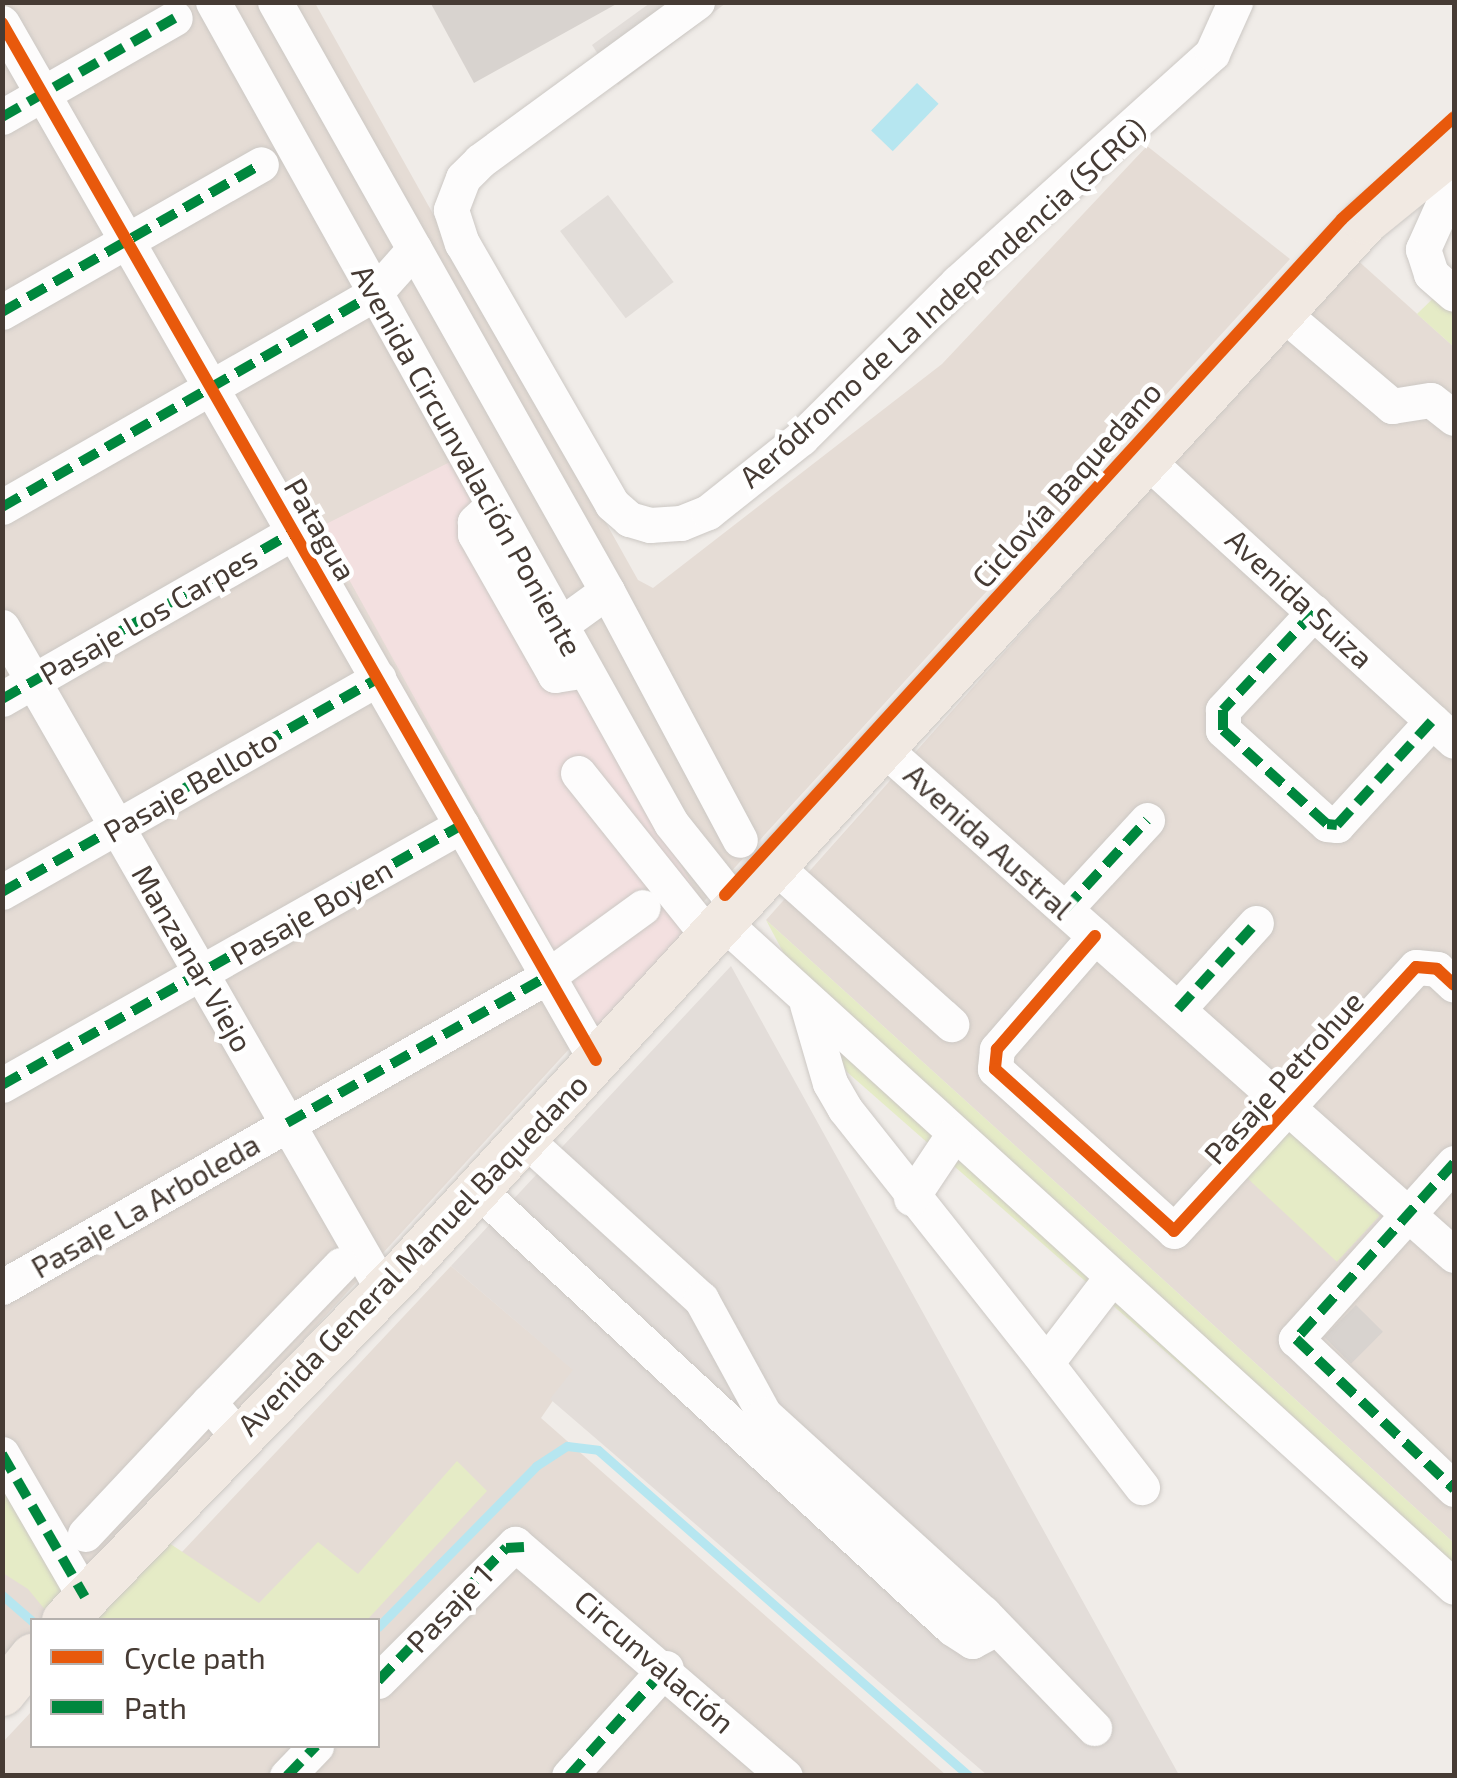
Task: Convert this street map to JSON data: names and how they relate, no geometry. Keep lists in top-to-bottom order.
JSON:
{
  "streets": {
    "main road": ["Avenida General Manuel Baquedano"],
    "street": [
      "Aeródromo de La Independencia (SCRG)",
      "Avenida Circunvalación Poniente",
      "Patagua",
      "Avenida Suiza",
      "Pasaje Los Carpes",
      "Pasaje Belloto",
      "Avenida Austral",
      "Pasaje Boyen",
      "Manzanar Viejo",
      "Pasaje Petrohue",
      "Pasaje La Arboleda",
      "Pasaje 1",
      "Circunvalación"
    ],
    "cycle path": ["Ciclovía Baquedano"]
  },
  "crossings": [
    ["Avenida Circunvalación Poniente", "Avenida General Manuel Baquedano"],
    ["Patagua", "Pasaje Los Carpes"],
    ["Patagua", "Pasaje Belloto"],
    ["Patagua", "Pasaje Boyen"],
    ["Patagua", "Pasaje La Arboleda"],
    ["Patagua", "Avenida General Manuel Baquedano"],
    ["Avenida Suiza", "Avenida General Manuel Baquedano"],
    ["Pasaje Los Carpes", "Manzanar Viejo"],
    ["Pasaje Belloto", "Manzanar Viejo"],
    ["Avenida Austral", "Pasaje Petrohue"],
    ["Avenida Austral", "Avenida General Manuel Baquedano"],
    ["Pasaje Boyen", "Manzanar Viejo"],
    ["Manzanar Viejo", "Pasaje La Arboleda"],
    ["Manzanar Viejo", "Avenida General Manuel Baquedano"],
    ["Pasaje 1", "Circunvalación"]
  ],
  "legend": ["Cycle path", "Path"]
}
